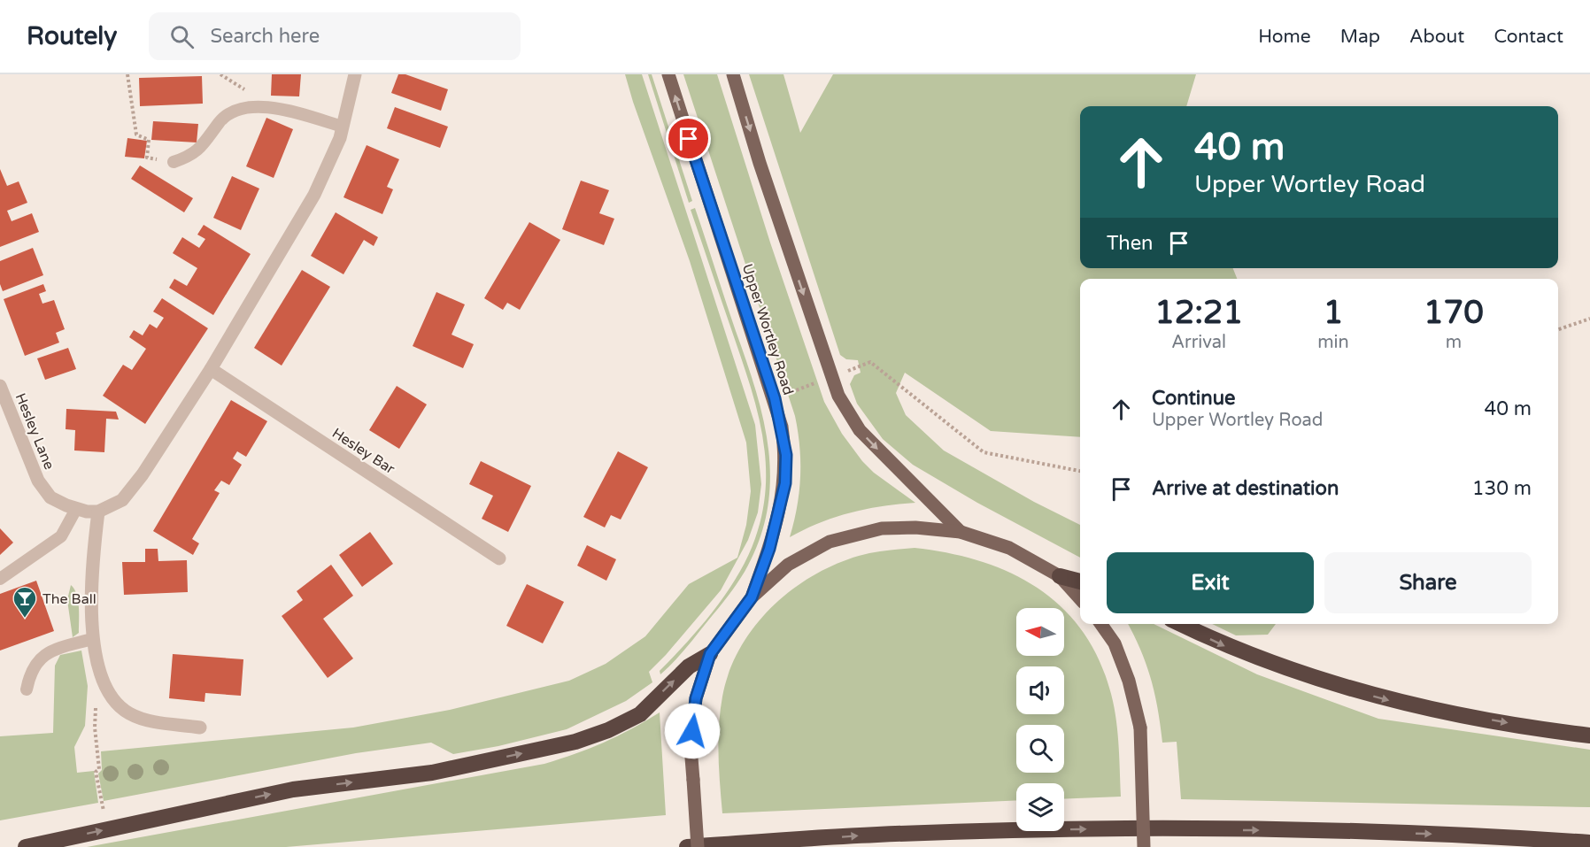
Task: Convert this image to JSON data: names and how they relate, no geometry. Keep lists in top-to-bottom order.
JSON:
{
  "streets": {
    "main road": ["Upper Wortley Road"],
    "street": ["Hesley Lane", "Hesley Bar"]
  },
  "places": {
    "bar": ["The Ball"]
  },
  "north": "left",
  "page": {
    "header": "Routely",
    "search": "Search here",
    "nav": [
      "Home",
      "Map",
      "About",
      "Contact"
    ],
    "turn": ["40 m", "Upper Wortley Road"],
    "then": "Then",
    "eta": [
      "12:21",
      "Arrival",
      "1",
      "min",
      "170",
      "m"
    ],
    "list": [
      {
        "name": "Continue",
        "note": "Upper Wortley Road",
        "value": "40 m"
      },
      {
        "name": "Arrive at destination",
        "value": "130 m"
      }
    ],
    "buttons": ["Exit", "Share"]
  }
}
